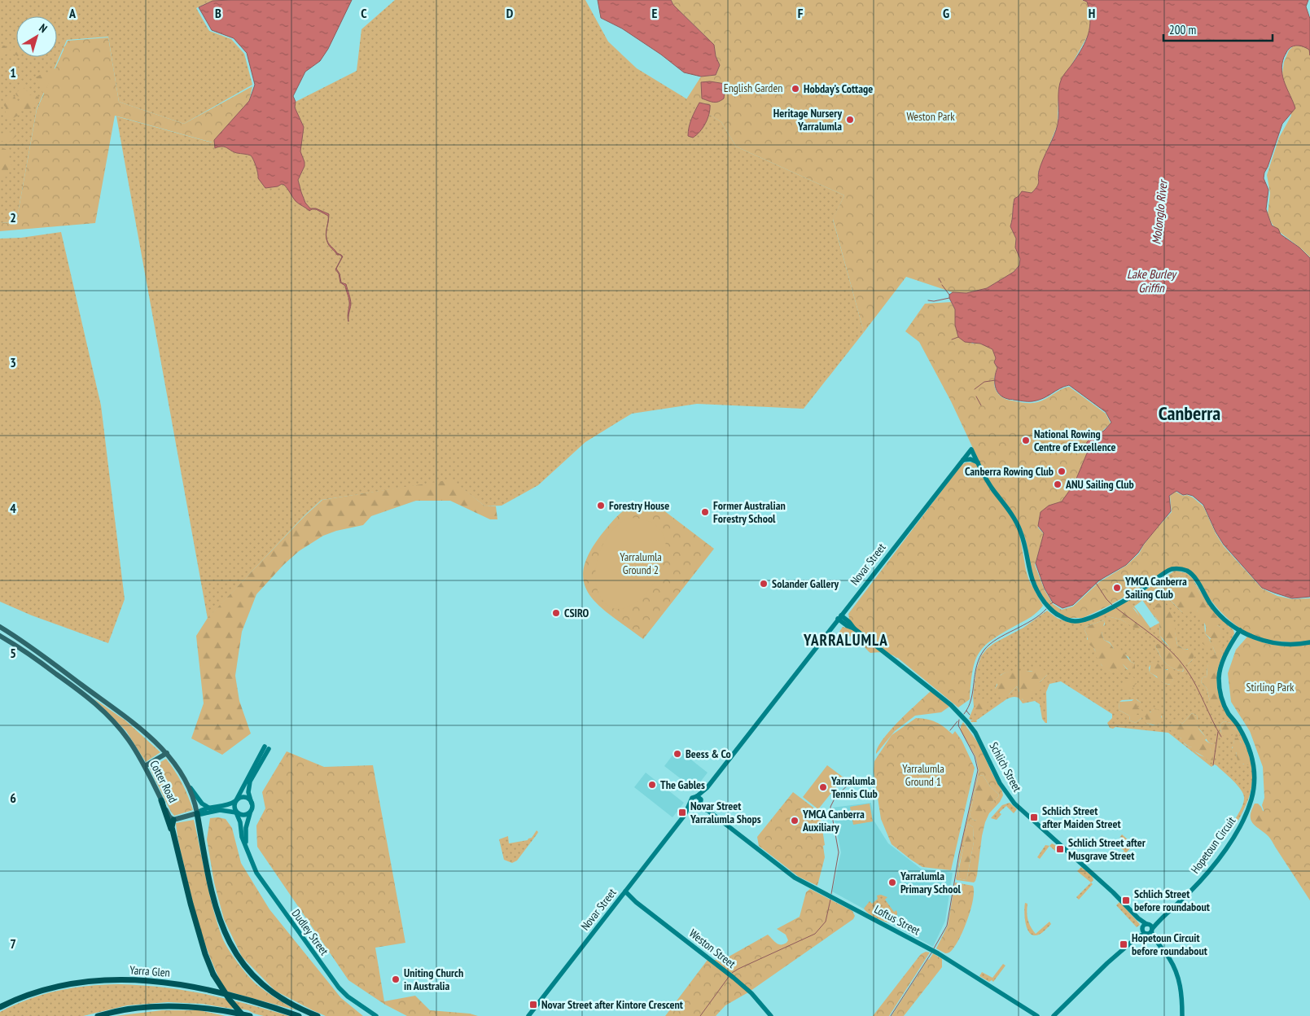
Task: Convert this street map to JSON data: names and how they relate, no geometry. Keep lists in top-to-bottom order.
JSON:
{
  "streets": {
    "highway": ["Yarra Glen"],
    "main road": [
      "Novar Street",
      "Schlich Street",
      "Cotter Road",
      "Hopetoun Circuit",
      "Loftus Street",
      "Dudley Street",
      "Weston Street"
    ]
  },
  "crossings": [
    ["Novar Street", "Schlich Street"],
    ["Novar Street", "Loftus Street"],
    ["Novar Street", "Weston Street"],
    ["Schlich Street", "Hopetoun Circuit"]
  ],
  "districts": ["Canberra", "YARRALUMLA"],
  "water": ["Molonglo River", "Lake Burley Griffin"],
  "parks": [
    "English Garden",
    "Weston Park",
    "Yarralumla Ground 2",
    "Stirling Park",
    "Yarralumla Ground 1"
  ],
  "places": {
    "other": [
      "Hobday’s Cottage",
      "Heritage Nursery Yarralumla",
      "National Rowing Centre of Excellence",
      "Canberra Rowing Club",
      "ANU Sailing Club",
      "Forestry House",
      "Former Australian Forestry School",
      "Solander Gallery",
      "YMCA Canberra Sailing Club",
      "CSIRO",
      "Beess & Co",
      "The Gables",
      "Yarralumla Tennis Club",
      "YMCA Canberra Auxiliary",
      "Yarralumla Primary School",
      "Uniting Church in Australia"
    ],
    "transit": [
      "Novar Street Yarralumla Shops",
      "Schlich Street after Maiden Street",
      "Schlich Street after Musgrave Street",
      "Schlich Street before roundabout",
      "Hopetoun Circuit before roundabout",
      "Novar Street after Kintore Crescent"
    ]
  },
  "scale_bar": "200 m",
  "north": "top right",
  "grid": {
    "columns": [
      "A",
      "B",
      "C",
      "D",
      "E",
      "F",
      "G",
      "H"
    ],
    "rows": [
      "1",
      "2",
      "3",
      "4",
      "5",
      "6",
      "7"
    ]
  }
}
